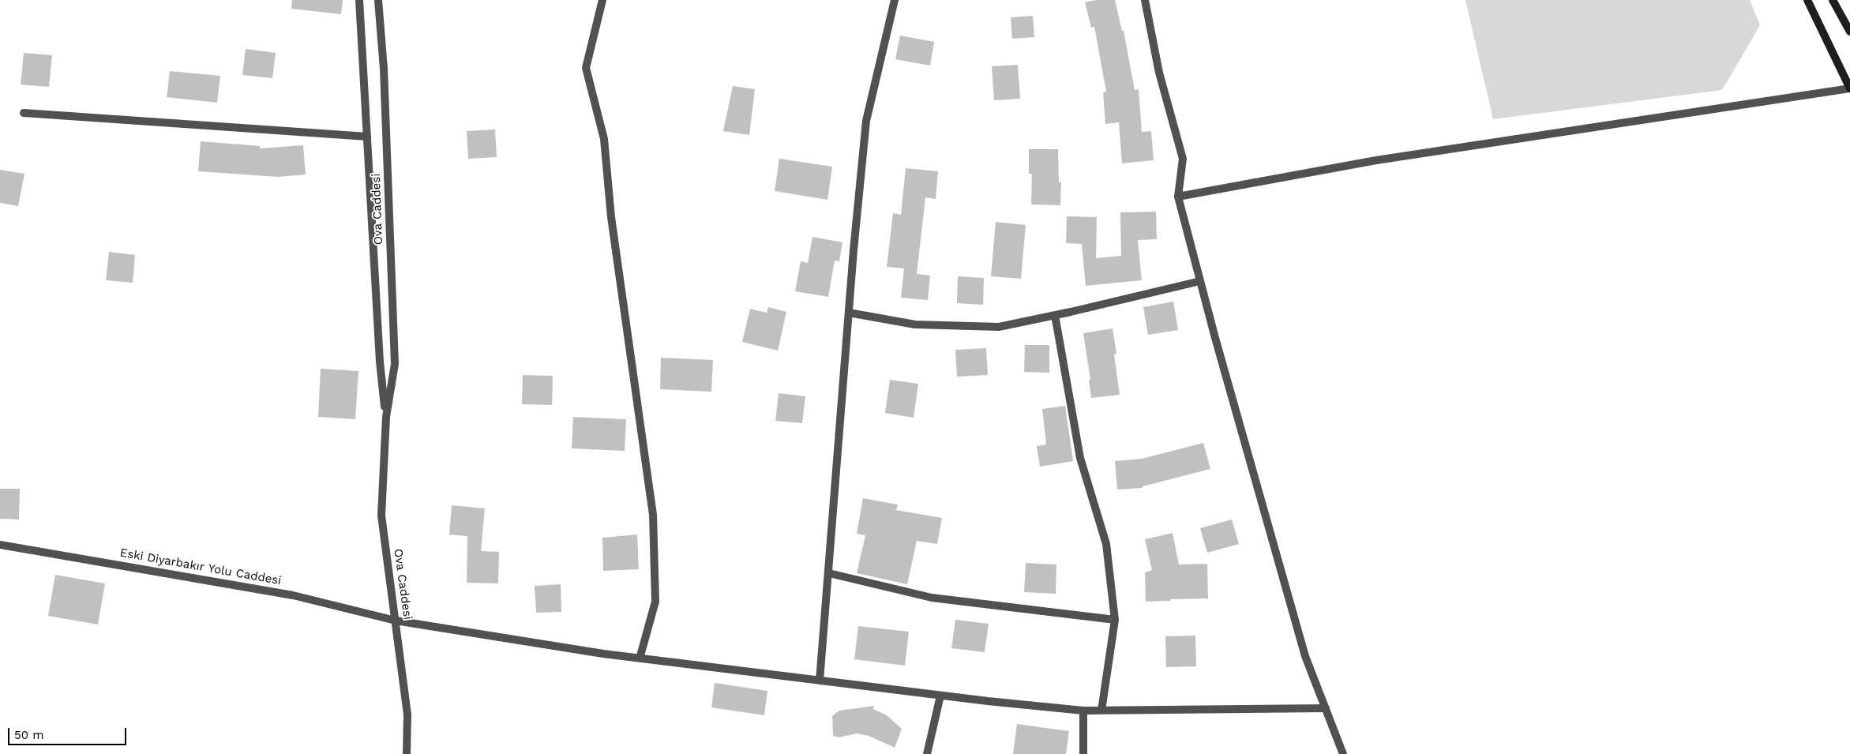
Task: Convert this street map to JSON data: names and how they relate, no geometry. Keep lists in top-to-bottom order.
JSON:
{
  "streets": {
    "street": ["Ova Caddesi", "Eski Diyarbakır Yolu Caddesi"]
  },
  "crossings": [
    ["Ova Caddesi", "Eski Diyarbakır Yolu Caddesi"]
  ],
  "scale_bar": "50 m"
}
